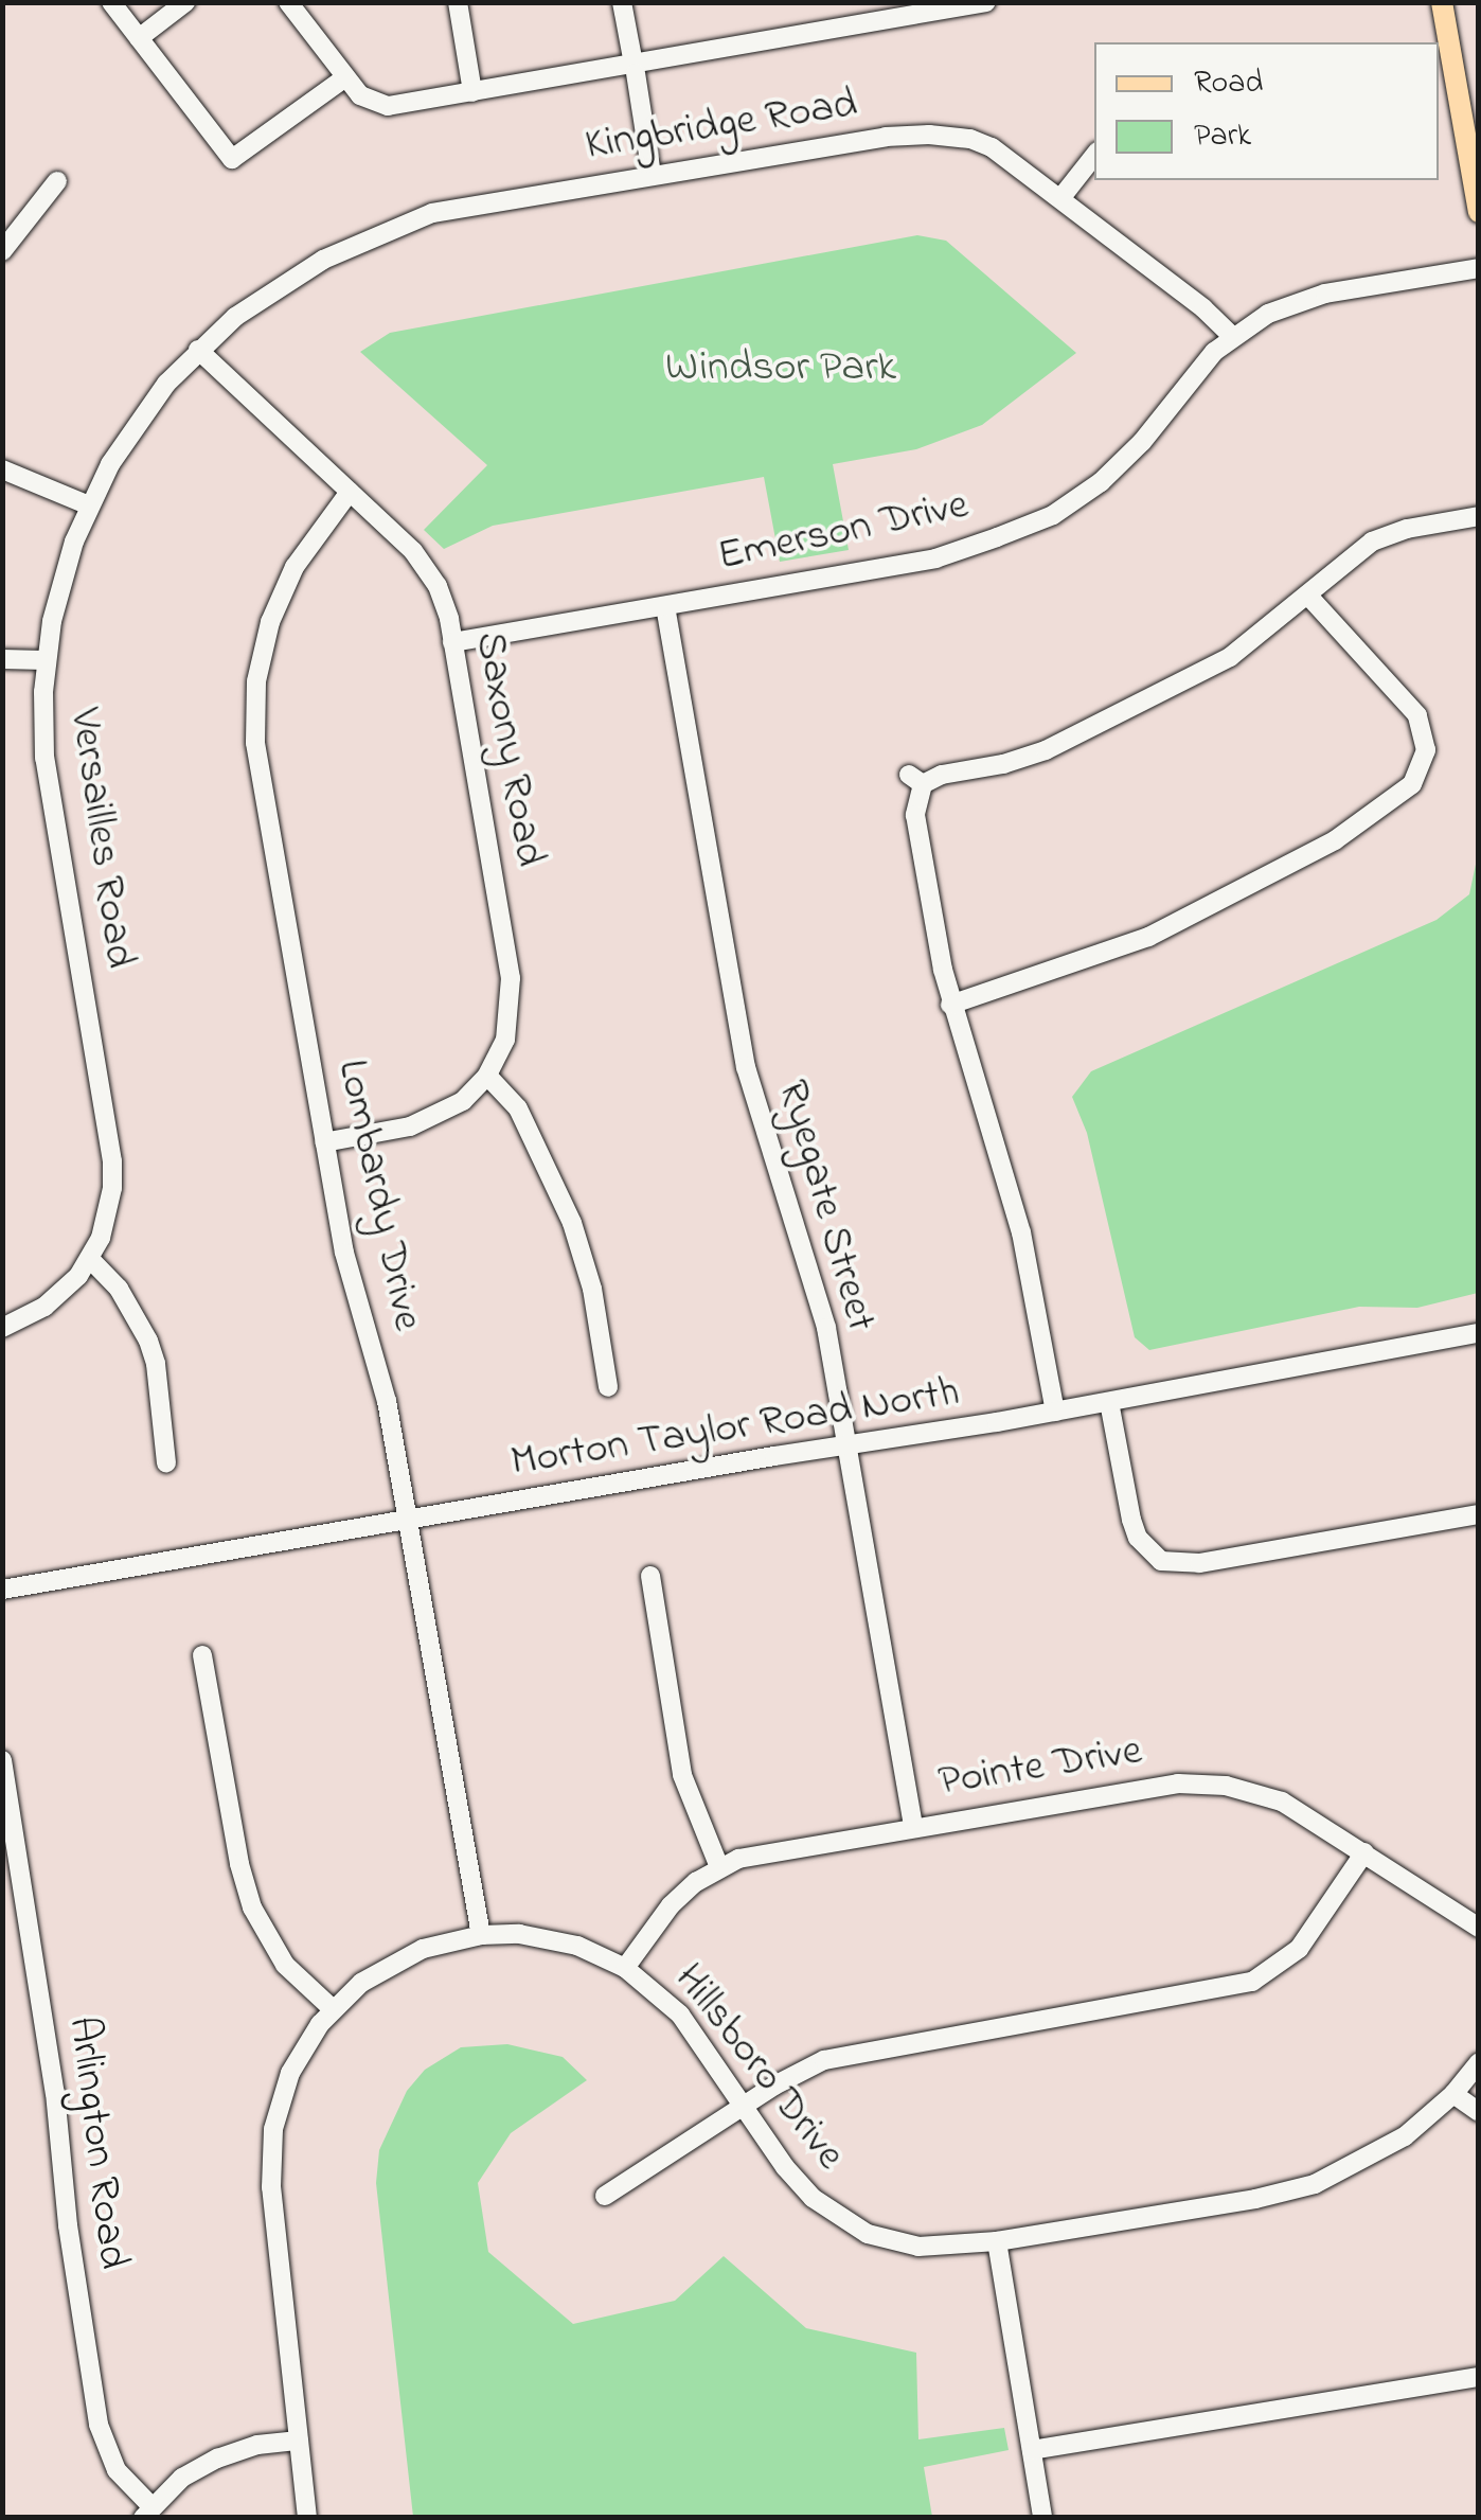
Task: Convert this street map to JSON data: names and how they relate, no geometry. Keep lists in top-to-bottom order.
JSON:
{
  "streets": {
    "street": [
      "Kingbridge Road",
      "Emerson Drive",
      "Saxony Road",
      "Versailles Road",
      "Lombardy Drive",
      "Ryegate Street",
      "Morton Taylor Road North",
      "Pointe Drive",
      "Hillsboro Drive",
      "Arlington Road"
    ]
  },
  "crossings": [
    ["Kingbridge Road", "Emerson Drive"],
    ["Kingbridge Road", "Saxony Road"],
    ["Kingbridge Road", "Versailles Road"],
    ["Emerson Drive", "Saxony Road"],
    ["Emerson Drive", "Ryegate Street"],
    ["Saxony Road", "Versailles Road"],
    ["Saxony Road", "Lombardy Drive"],
    ["Lombardy Drive", "Morton Taylor Road North"],
    ["Lombardy Drive", "Hillsboro Drive"],
    ["Ryegate Street", "Morton Taylor Road North"],
    ["Ryegate Street", "Pointe Drive"],
    ["Pointe Drive", "Hillsboro Drive"]
  ],
  "parks": ["Windsor Park"],
  "legend": ["Road", "Park"]
}
